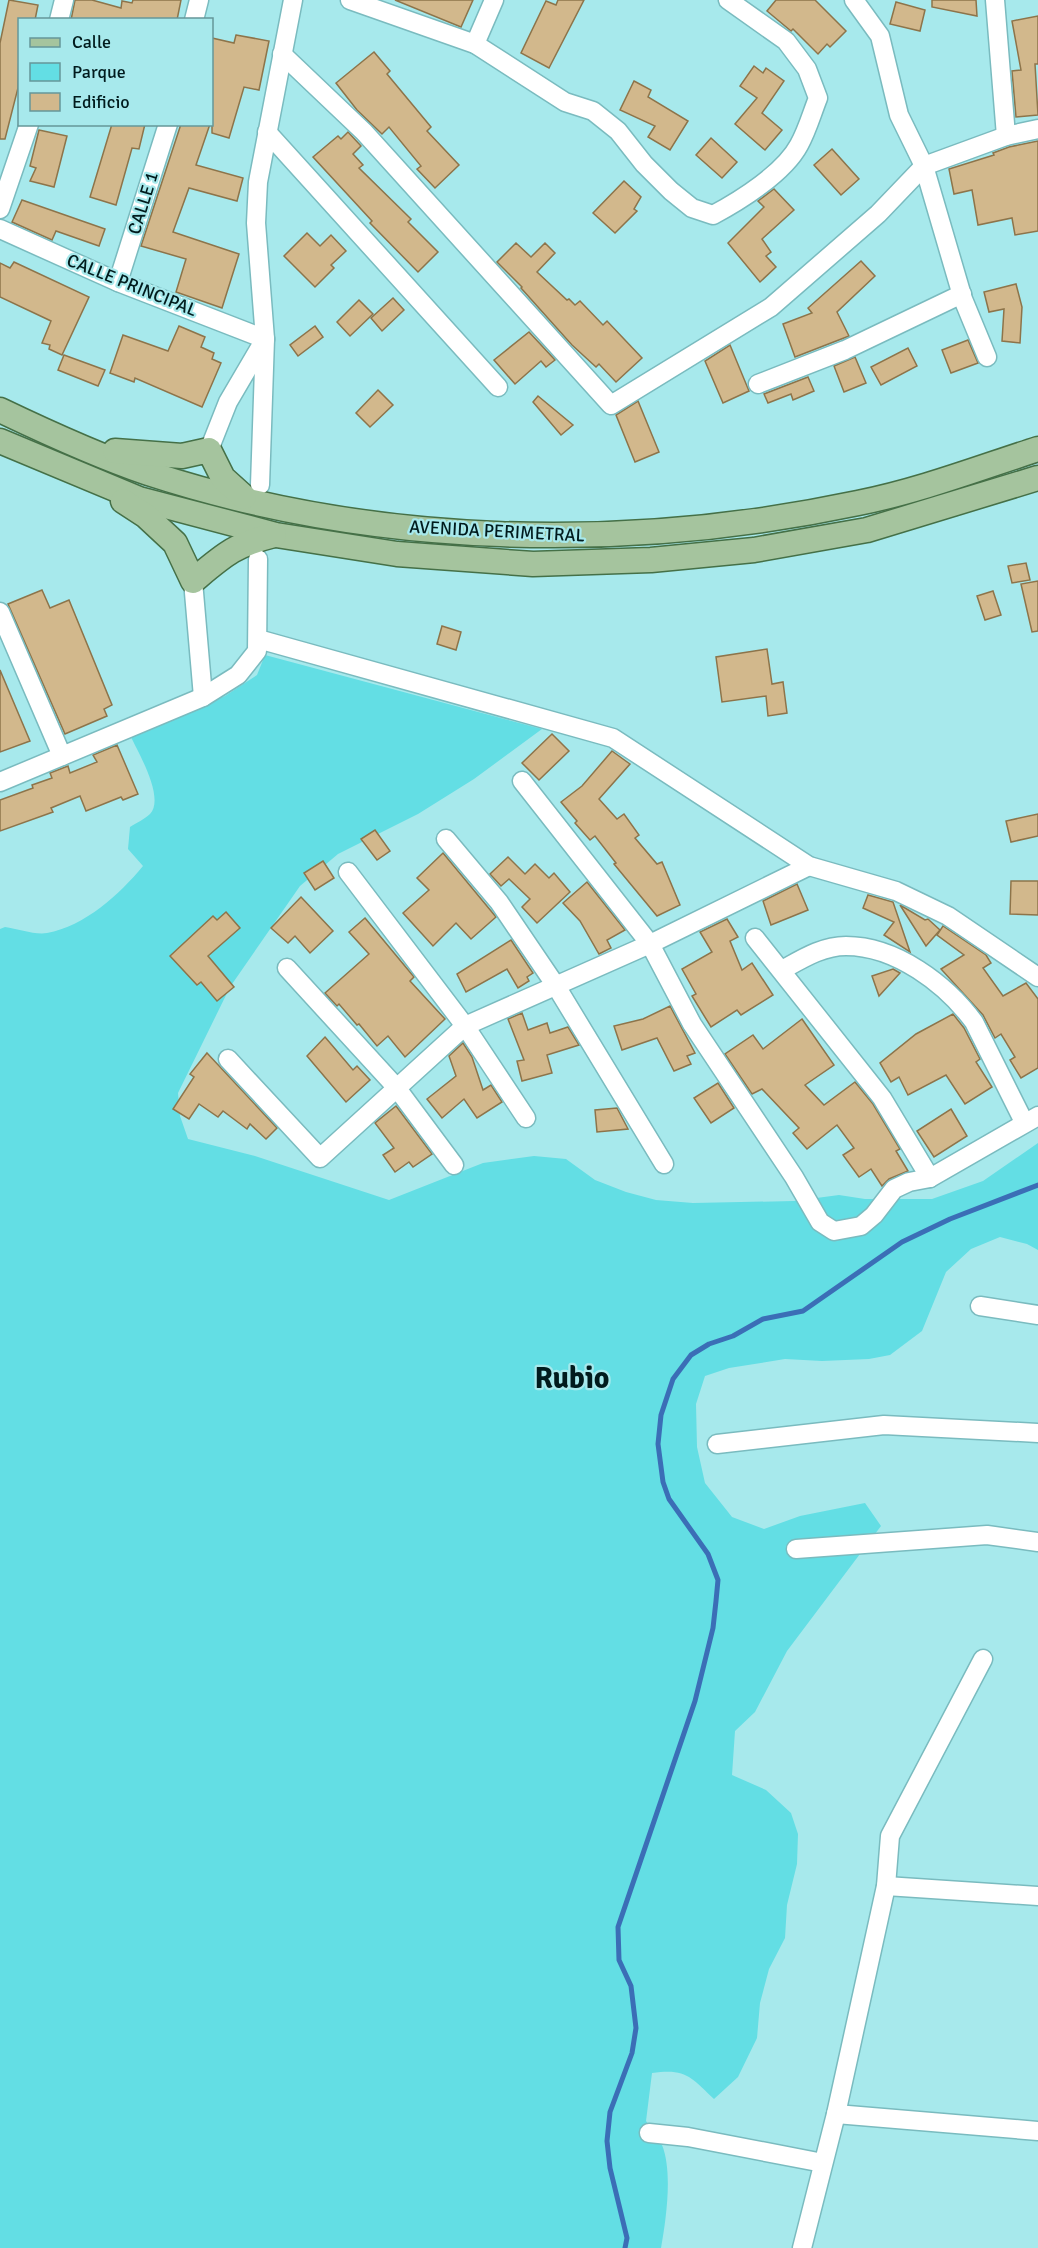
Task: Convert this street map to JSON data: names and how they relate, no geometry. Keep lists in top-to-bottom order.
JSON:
{
  "streets": {
    "main road": ["AVENIDA PERIMETRAL"],
    "street": ["CALLE 1", "CALLE PRINCIPAL"]
  },
  "crossings": [
    ["CALLE 1", "CALLE PRINCIPAL"]
  ],
  "districts": ["Rubio"],
  "legend": ["Calle", "Parque", "Edificio"]
}
